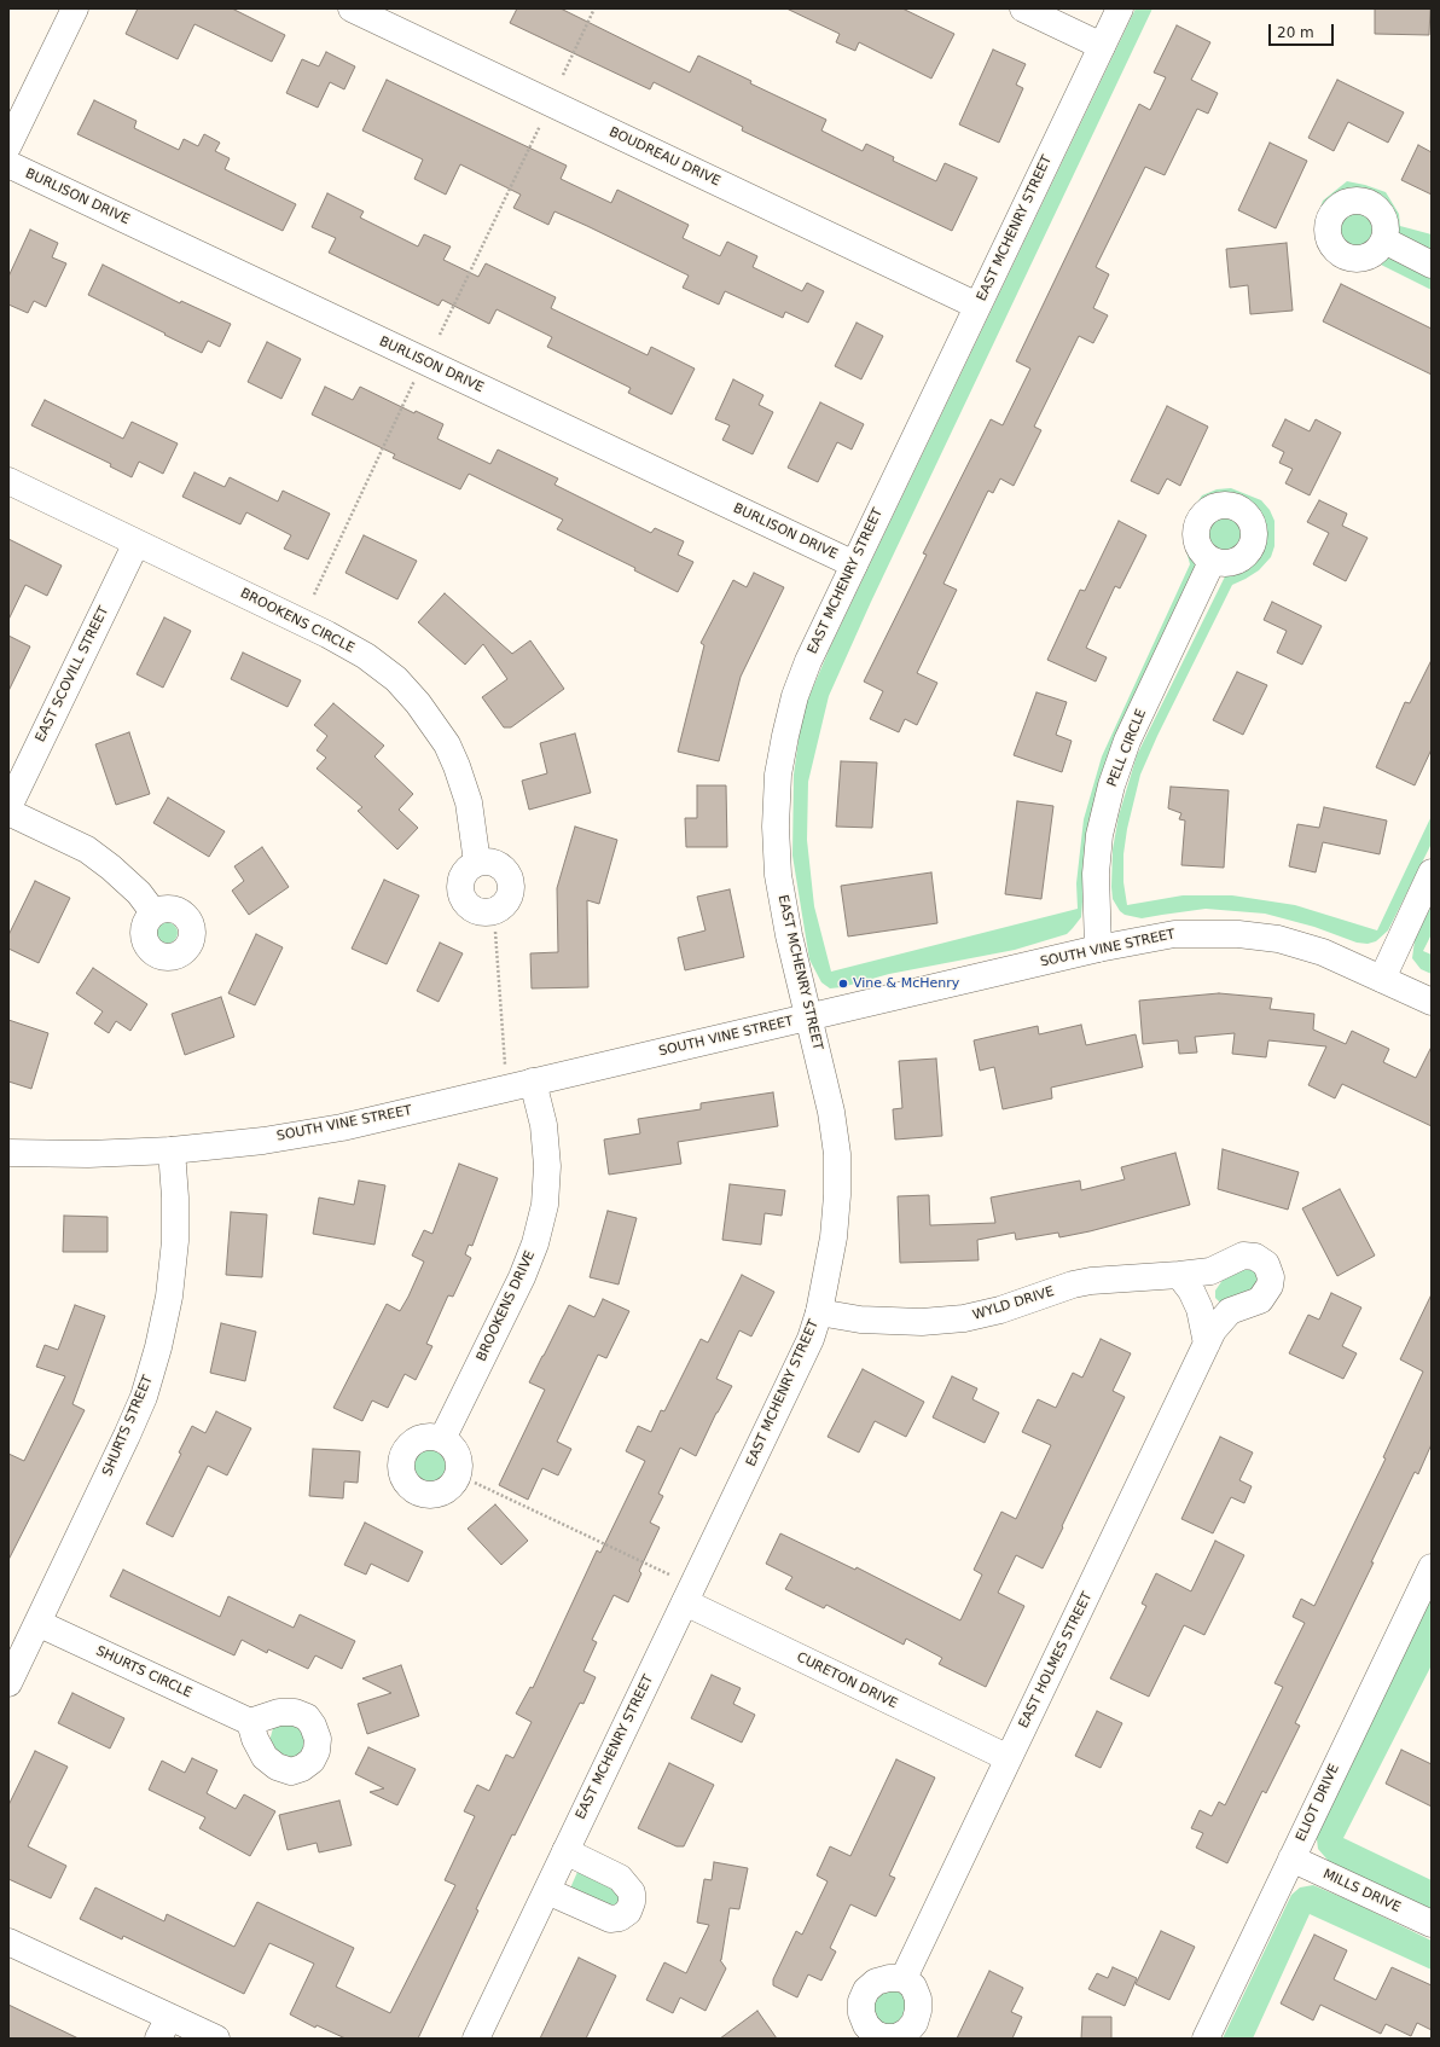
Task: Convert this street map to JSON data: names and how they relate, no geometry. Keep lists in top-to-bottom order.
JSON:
{
  "streets": {
    "street": [
      "BOUDREAU DRIVE",
      "BURLISON DRIVE",
      "EAST MCHENRY STREET",
      "BROOKENS CIRCLE",
      "EAST SCOVILL STREET",
      "PELL CIRCLE",
      "SOUTH VINE STREET",
      "WYLD DRIVE",
      "BROOKENS DRIVE",
      "SHURTS STREET",
      "EAST HOLMES STREET",
      "SHURTS CIRCLE",
      "CURETON DRIVE",
      "ELIOT DRIVE",
      "MILLS DRIVE"
    ]
  },
  "crossings": [
    ["BOUDREAU DRIVE", "EAST MCHENRY STREET"],
    ["BURLISON DRIVE", "EAST MCHENRY STREET"],
    ["EAST MCHENRY STREET", "SOUTH VINE STREET"],
    ["EAST MCHENRY STREET", "WYLD DRIVE"],
    ["EAST MCHENRY STREET", "CURETON DRIVE"],
    ["BROOKENS CIRCLE", "EAST SCOVILL STREET"],
    ["PELL CIRCLE", "SOUTH VINE STREET"],
    ["SOUTH VINE STREET", "BROOKENS DRIVE"],
    ["SOUTH VINE STREET", "SHURTS STREET"],
    ["WYLD DRIVE", "EAST HOLMES STREET"],
    ["SHURTS STREET", "SHURTS CIRCLE"],
    ["EAST HOLMES STREET", "CURETON DRIVE"],
    ["ELIOT DRIVE", "MILLS DRIVE"]
  ],
  "places": ["Vine & McHenry"],
  "scale_bar": "20 m"
}
